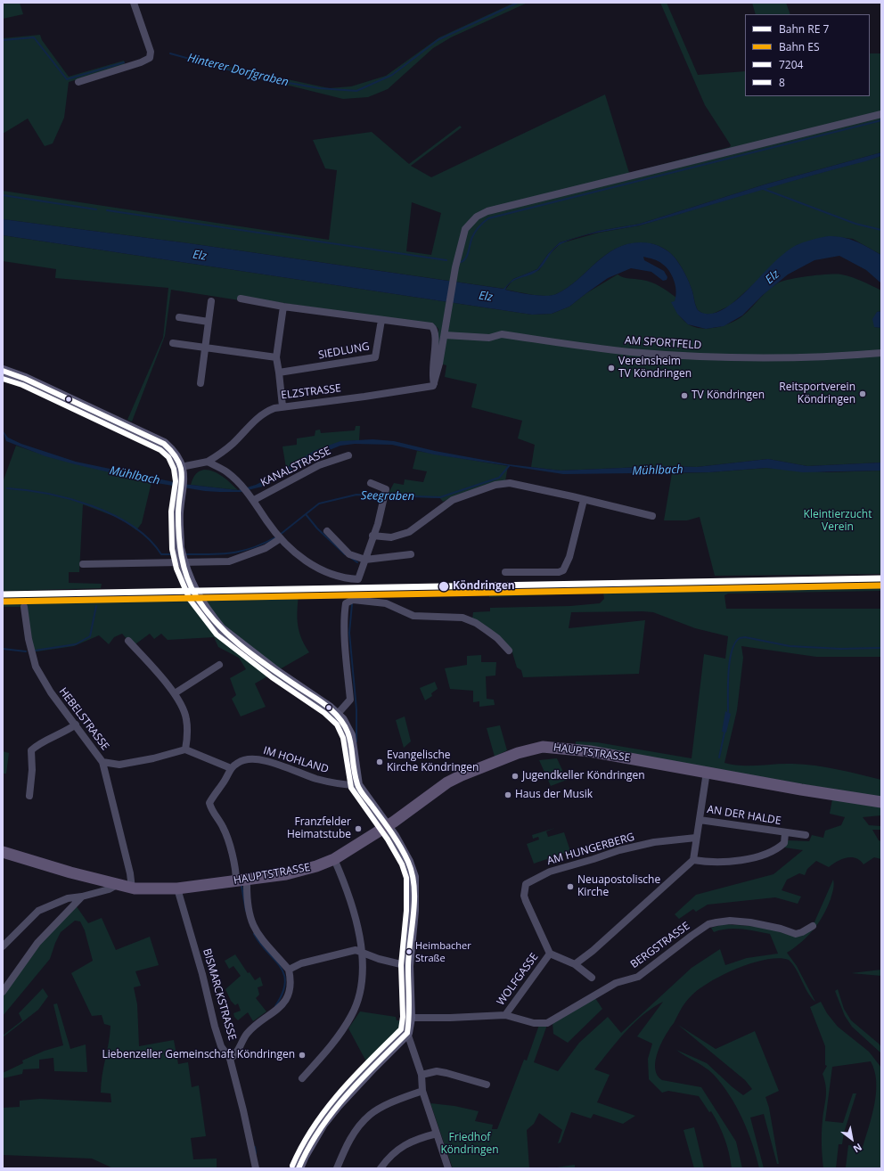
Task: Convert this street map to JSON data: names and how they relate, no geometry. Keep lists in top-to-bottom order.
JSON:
{
  "streets": {
    "main road": ["HAUPTSTRASSE"],
    "street": [
      "AM SPORTFELD",
      "SIEDLUNG",
      "ELZSTRASSE",
      "KANALSTRASSE",
      "HEBELSTRASSE",
      "IM HOHLAND",
      "AN DER HALDE",
      "AM HUNGERBERG",
      "BERGSTRASSE",
      "WOLFGASSE",
      "BISMARCKSTRASSE"
    ]
  },
  "crossings": [
    ["HEBELSTRASSE", "HAUPTSTRASSE"],
    ["HAUPTSTRASSE", "BISMARCKSTRASSE"],
    ["AM HUNGERBERG", "WOLFGASSE"],
    ["BERGSTRASSE", "WOLFGASSE"]
  ],
  "water": [
    "Hinterer Dorfgraben",
    "Elz",
    "Mühlbach",
    "Seegraben"
  ],
  "parks": ["Kleintierzucht Verein", "Friedhof Köndringen"],
  "places": [
    "Vereinsheim TV Köndringen",
    "Reitsportverein Köndringen",
    "TV Köndringen",
    "Köndringen",
    "Evangelische Kirche Köndringen",
    "Jugendkeller Köndringen",
    "Haus der Musik",
    "Franzfelder Heimatstube",
    "Neuapostolische Kirche",
    "Heimbacher Straße",
    "Liebenzeller Gemeinschaft Köndringen"
  ],
  "lines": ["transit line 7204", "transit line 8", "rail line ES"],
  "legend": [
    "Bahn RE 7",
    "Bahn ES",
    "7204",
    "8"
  ],
  "north": "bottom right"
}
